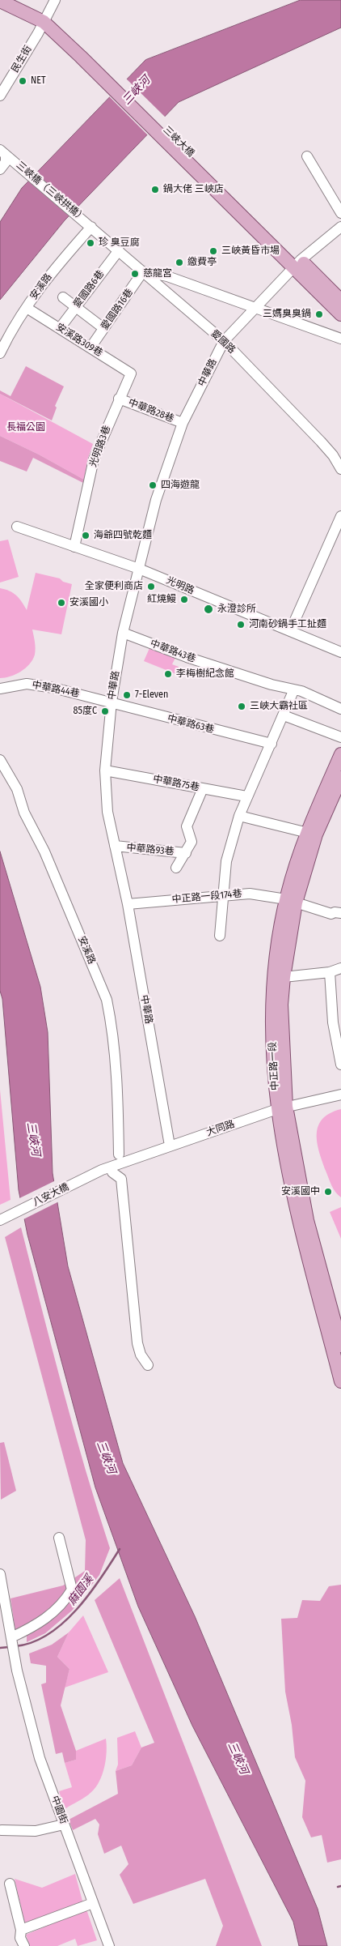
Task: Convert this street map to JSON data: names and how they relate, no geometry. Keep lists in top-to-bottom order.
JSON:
{
  "streets": {
    "main road": ["三峽大橋", "中正路一段"],
    "street": [
      "民生街",
      "三峽橋（三峽拱橋）",
      "安溪路",
      "愛國路6巷",
      "愛國路16巷",
      "安溪路309巷",
      "愛國路",
      "中華路",
      "中華路28巷",
      "光明路3巷",
      "光明路",
      "中華路43巷",
      "中華路44巷",
      "中華路63巷",
      "中華路75巷",
      "中華路93巷",
      "中正路一段174巷",
      "大同路",
      "八安大橋",
      "中園街"
    ]
  },
  "crossings": [
    ["民生街", "三峽大橋"],
    ["三峽大橋", "中華路"],
    ["三峽橋（三峽拱橋）", "安溪路"],
    ["三峽橋（三峽拱橋）", "愛國路"],
    ["安溪路", "安溪路309巷"],
    ["安溪路", "愛國路"],
    ["愛國路6巷", "安溪路309巷"],
    ["愛國路6巷", "愛國路"],
    ["愛國路16巷", "安溪路309巷"],
    ["愛國路16巷", "愛國路"],
    ["安溪路309巷", "光明路3巷"],
    ["愛國路", "中華路"],
    ["中華路", "中華路28巷"],
    ["中華路", "光明路"],
    ["中華路", "中華路43巷"],
    ["中華路", "中華路44巷"],
    ["中華路", "中華路63巷"],
    ["中華路", "中華路75巷"],
    ["中華路", "中華路93巷"],
    ["中華路", "中正路一段174巷"],
    ["中華路", "大同路"],
    ["中華路28巷", "光明路3巷"],
    ["光明路3巷", "光明路"],
    ["中華路44巷", "中華路63巷"],
    ["中正路一段174巷", "中正路一段"],
    ["中正路一段", "大同路"],
    ["大同路", "八安大橋"]
  ],
  "water": ["三峽河", "麻園溪"],
  "parks": ["長福公園"],
  "places": [
    "NET",
    "鍋大佬 三峽店",
    "珍 臭豆腐",
    "三峽黃昏市場",
    "繳費亭",
    "慈龍宮",
    "三媽臭臭鍋",
    "四海遊龍",
    "海爺四號乾麵",
    "全家便利商店",
    "紅燒鰻",
    "安溪國小",
    "永澄診所",
    "河南砂鍋手工扯麵",
    "李梅樹紀念館",
    "7-Eleven",
    "三峽大霸社區",
    "85度C",
    "安溪國中"
  ]
}
